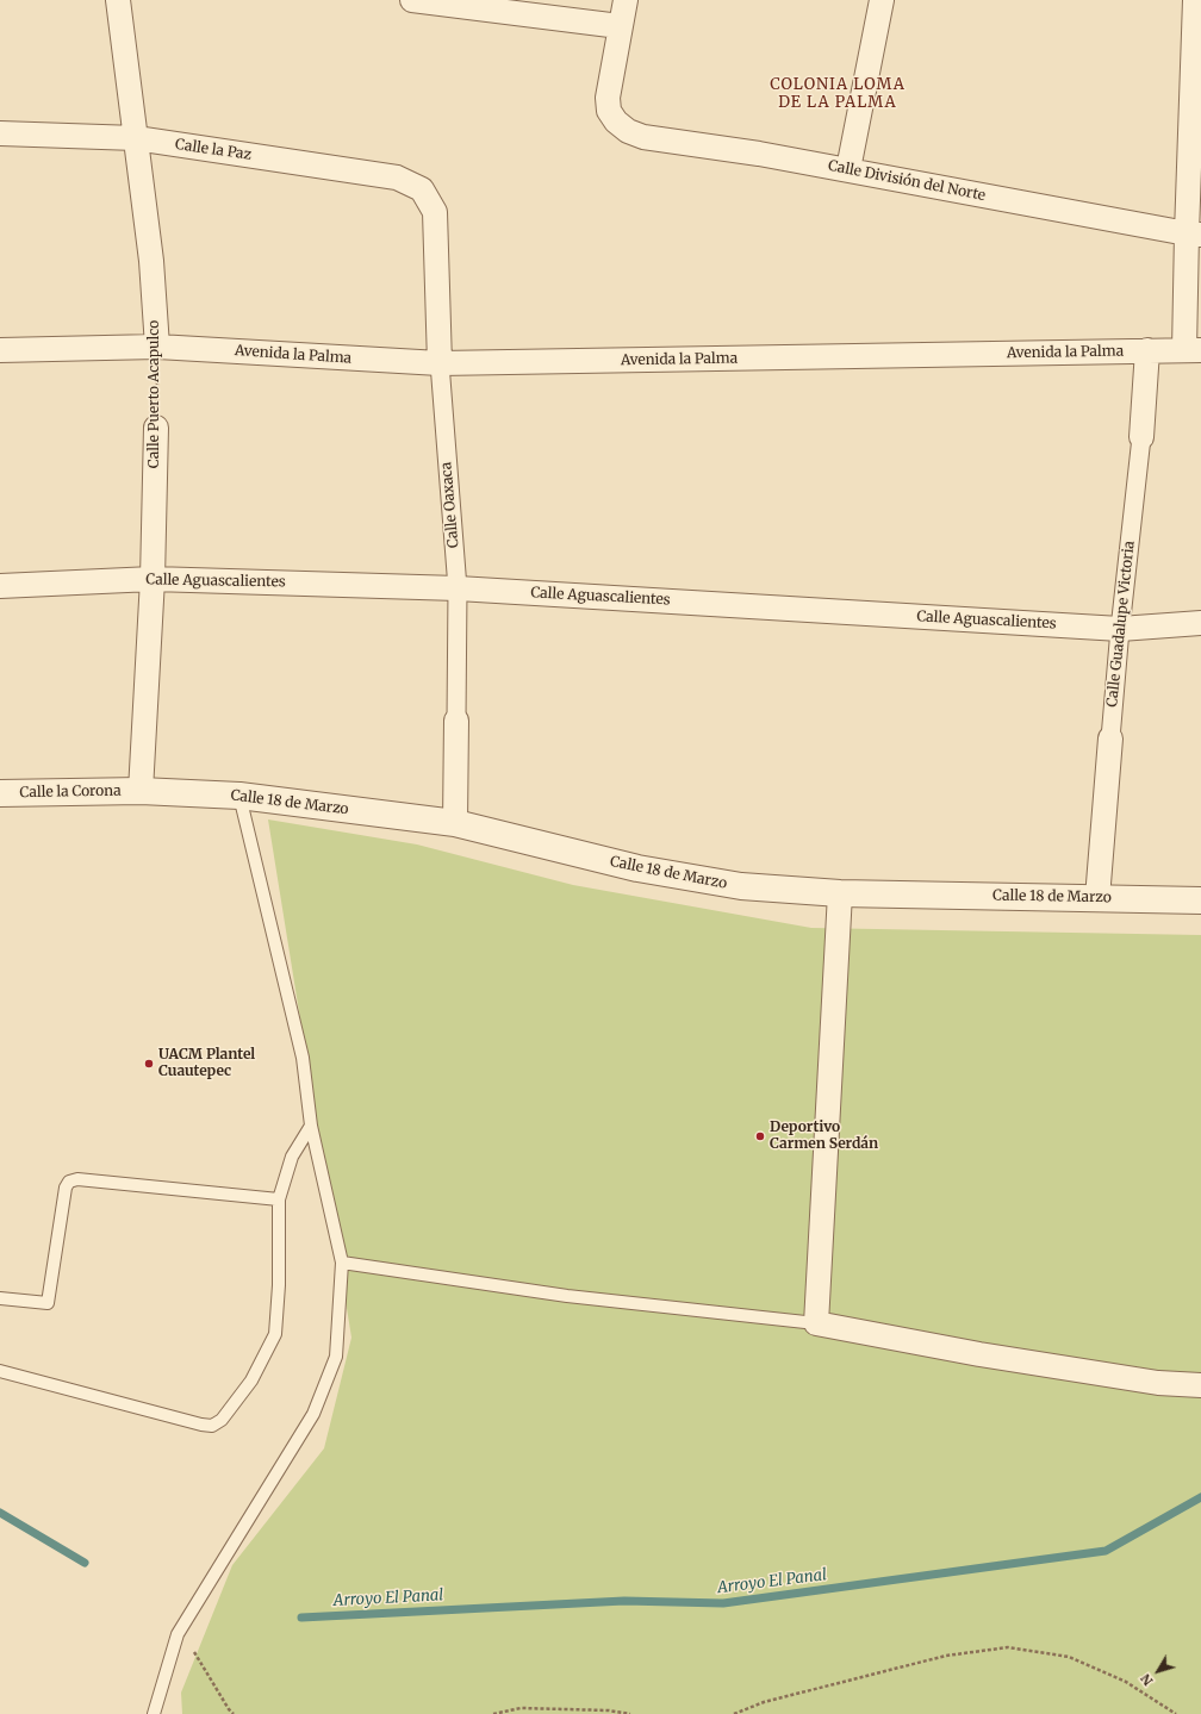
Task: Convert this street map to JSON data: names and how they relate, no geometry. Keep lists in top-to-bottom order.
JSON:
{
  "streets": {
    "street": [
      "Calle la Paz",
      "Calle División del Norte",
      "Avenida la Palma",
      "Calle Puerto Acapulco",
      "Calle Oaxaca",
      "Calle Aguascalientes",
      "Calle Guadalupe Victoria",
      "Calle la Corona",
      "Calle 18 de Marzo"
    ]
  },
  "crossings": [
    ["Calle la Paz", "Calle Puerto Acapulco"],
    ["Calle la Paz", "Calle Oaxaca"],
    ["Avenida la Palma", "Calle Puerto Acapulco"],
    ["Avenida la Palma", "Calle Oaxaca"],
    ["Avenida la Palma", "Calle Guadalupe Victoria"],
    ["Calle Puerto Acapulco", "Calle Aguascalientes"],
    ["Calle Puerto Acapulco", "Calle la Corona"],
    ["Calle Puerto Acapulco", "Calle 18 de Marzo"],
    ["Calle Oaxaca", "Calle Aguascalientes"],
    ["Calle Oaxaca", "Calle 18 de Marzo"],
    ["Calle Aguascalientes", "Calle Guadalupe Victoria"],
    ["Calle Guadalupe Victoria", "Calle 18 de Marzo"],
    ["Calle la Corona", "Calle 18 de Marzo"]
  ],
  "districts": ["COLONIA LOMA DE LA PALMA"],
  "water": ["Arroyo El Panal"],
  "places": ["UACM Plantel Cuautepec", "Deportivo Carmen Serdán"],
  "north": "bottom left"
}
